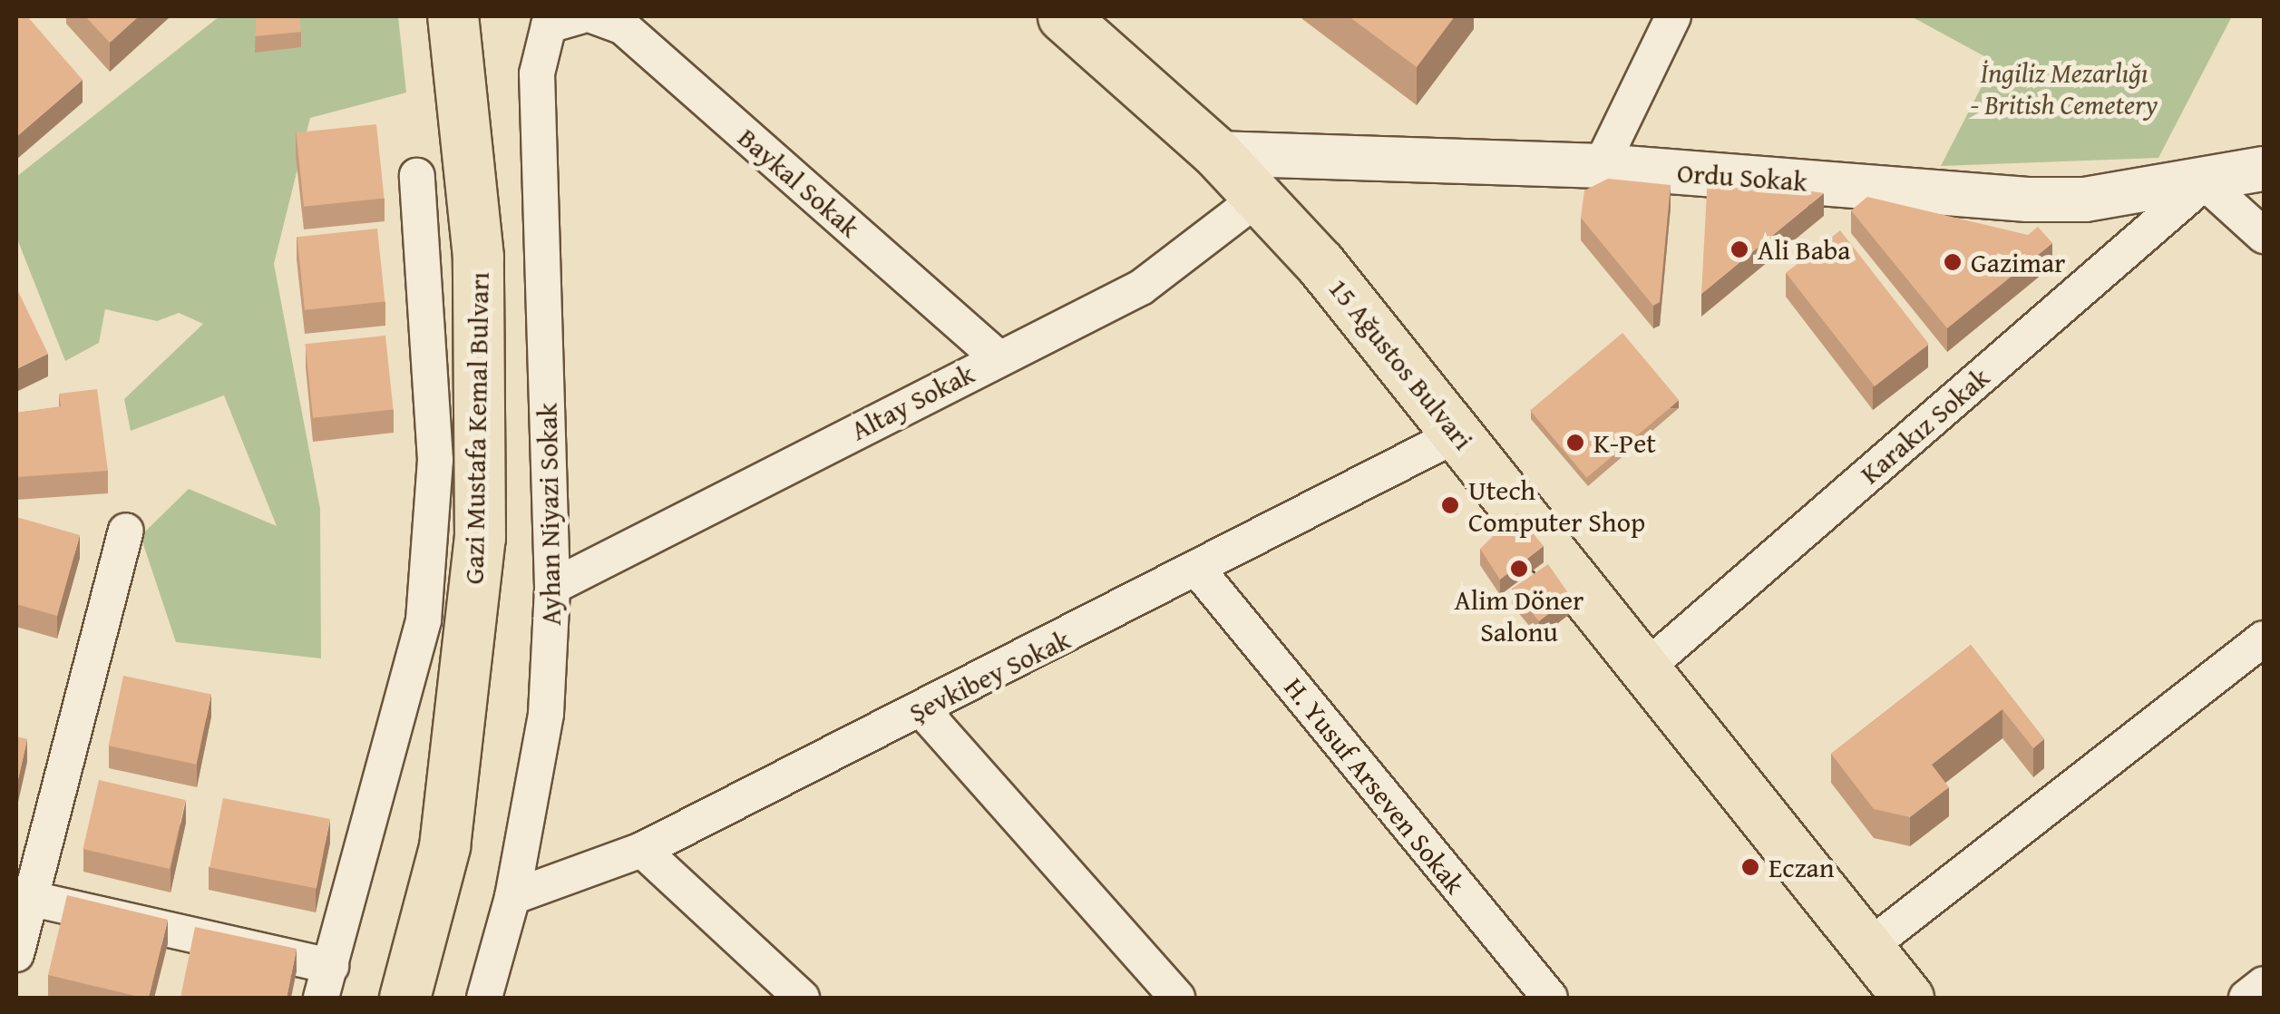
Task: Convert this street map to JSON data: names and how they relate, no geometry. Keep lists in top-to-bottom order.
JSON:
{
  "streets": {
    "main road": ["15 Ağustos Bulvari", "Gazi Mustafa Kemal Bulvarı"],
    "street": [
      "Ordu Sokak",
      "Baykal Sokak",
      "Altay Sokak",
      "Karakız Sokak",
      "Ayhan Niyazi Sokak",
      "Şevkibey Sokak",
      "H. Yusuf Arseven Sokak"
    ]
  },
  "crossings": [
    ["Ordu Sokak", "15 Ağustos Bulvari"],
    ["Ordu Sokak", "Karakız Sokak"],
    ["Baykal Sokak", "Altay Sokak"],
    ["15 Ağustos Bulvari", "Altay Sokak"],
    ["15 Ağustos Bulvari", "Karakız Sokak"],
    ["15 Ağustos Bulvari", "Şevkibey Sokak"],
    ["Altay Sokak", "Ayhan Niyazi Sokak"],
    ["Ayhan Niyazi Sokak", "Şevkibey Sokak"],
    ["Şevkibey Sokak", "H. Yusuf Arseven Sokak"]
  ],
  "parks": ["İngiliz Mezarlığı - British Cemetery"],
  "places": [
    "Ali Baba",
    "Gazimar",
    "K-Pet",
    "Utech Computer Shop",
    "Alim Döner Salonu",
    "Eczan"
  ]
}
